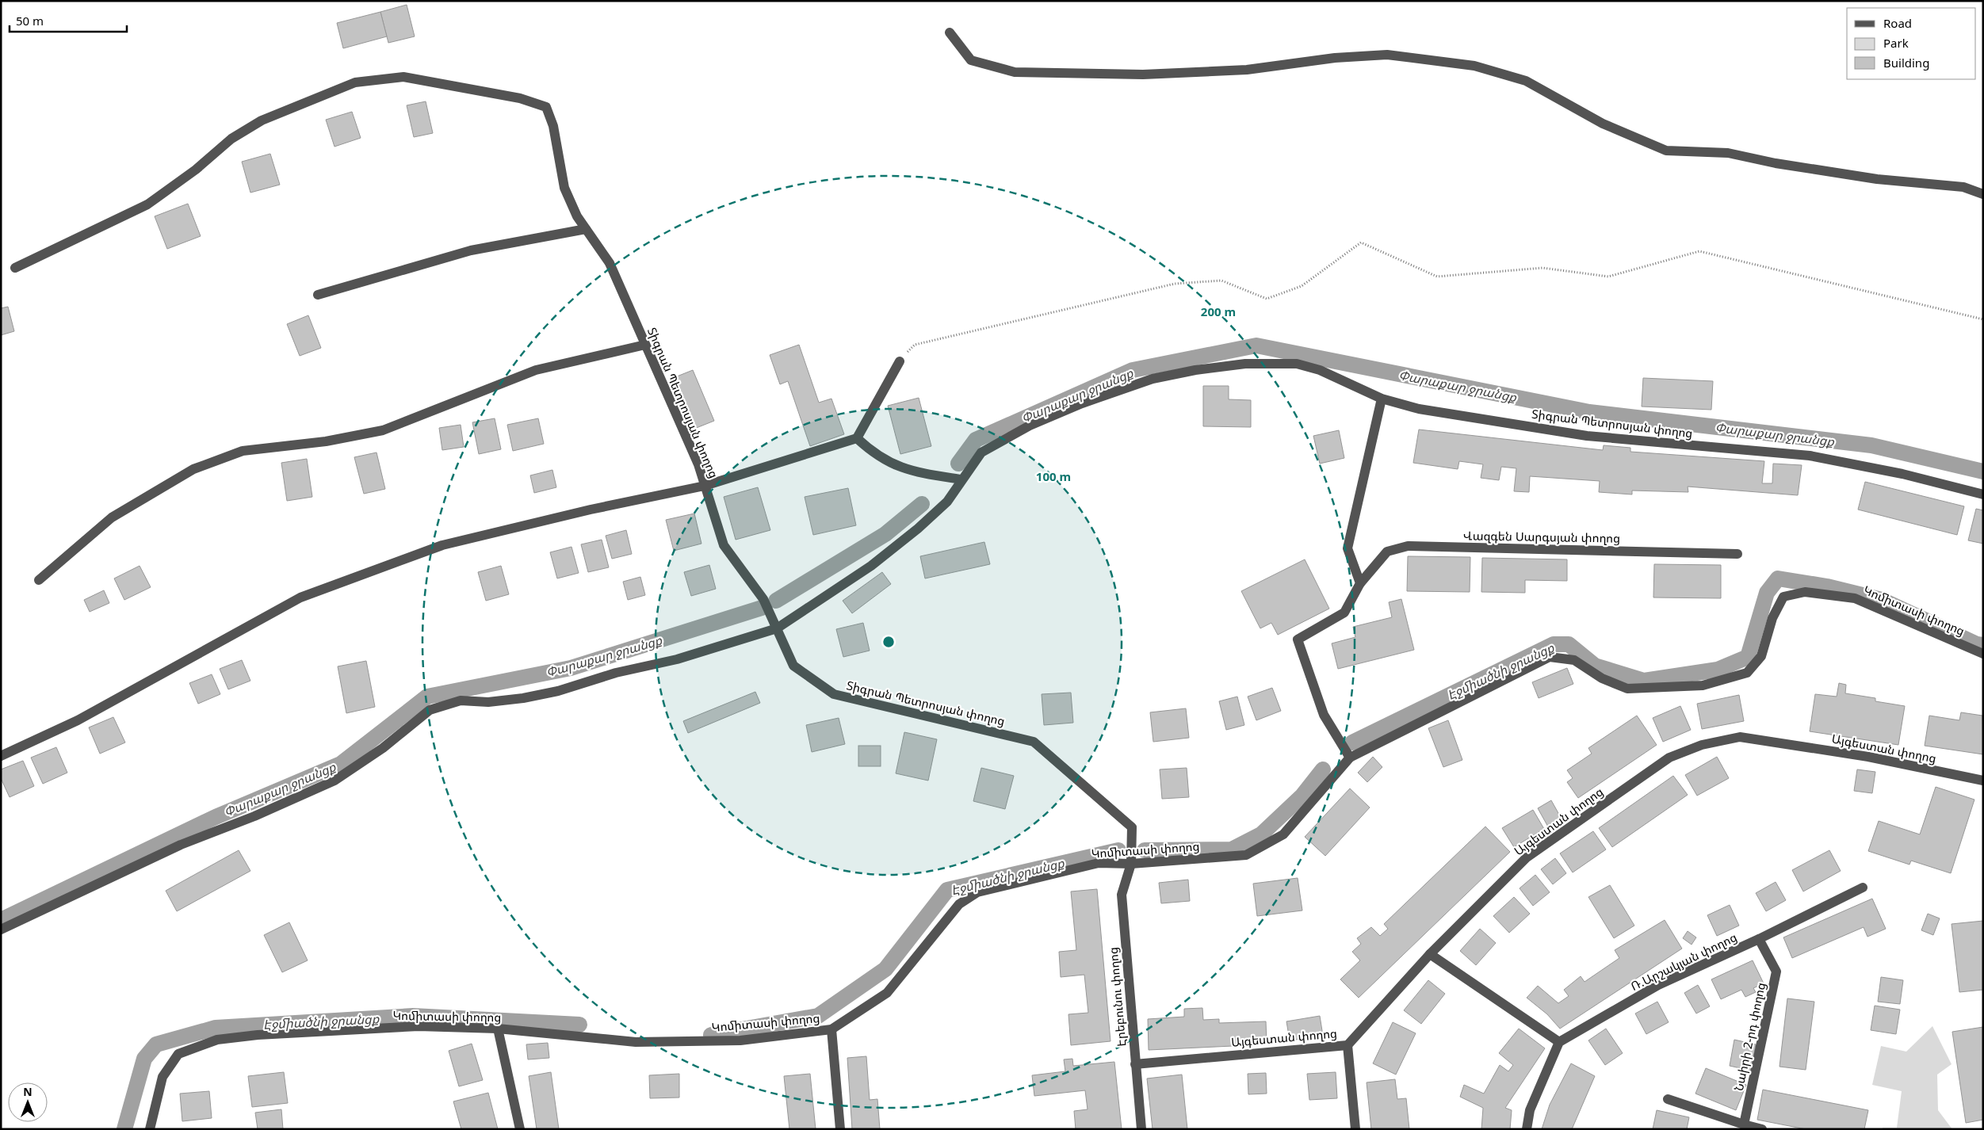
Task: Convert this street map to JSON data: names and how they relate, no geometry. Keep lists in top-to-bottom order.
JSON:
{
  "streets": {
    "street": [
      "Տիգրան Պետրոսյան փողոց",
      "Վազգեն Սարգսյան փողոց",
      "Կոմիտասի փողոց",
      "Այգեստան փողոց",
      "Ռ.Արշակյան փողոց",
      "Էրեբունու փողոց",
      "Նաիրի 2-րդ փողոց"
    ]
  },
  "crossings": [
    ["Տիգրան Պետրոսյան փողոց", "Կոմիտասի փողոց"],
    ["Տիգրան Պետրոսյան փողոց", "Էրեբունու փողոց"],
    ["Վազգեն Սարգսյան փողոց", "Կոմիտասի փողոց"],
    ["Կոմիտասի փողոց", "Էրեբունու փողոց"],
    ["Այգեստան փողոց", "Էրեբունու փողոց"],
    ["Ռ.Արշակյան փողոց", "Նաիրի 2-րդ փողոց"]
  ],
  "water": ["Փարաքար ջրանցք", "Էջմիածնի ջրանցք"],
  "legend": ["Road", "Park", "Building"],
  "scale_bar": "50 m",
  "north": "top",
  "rings": ["200 m", "100 m"]
}
